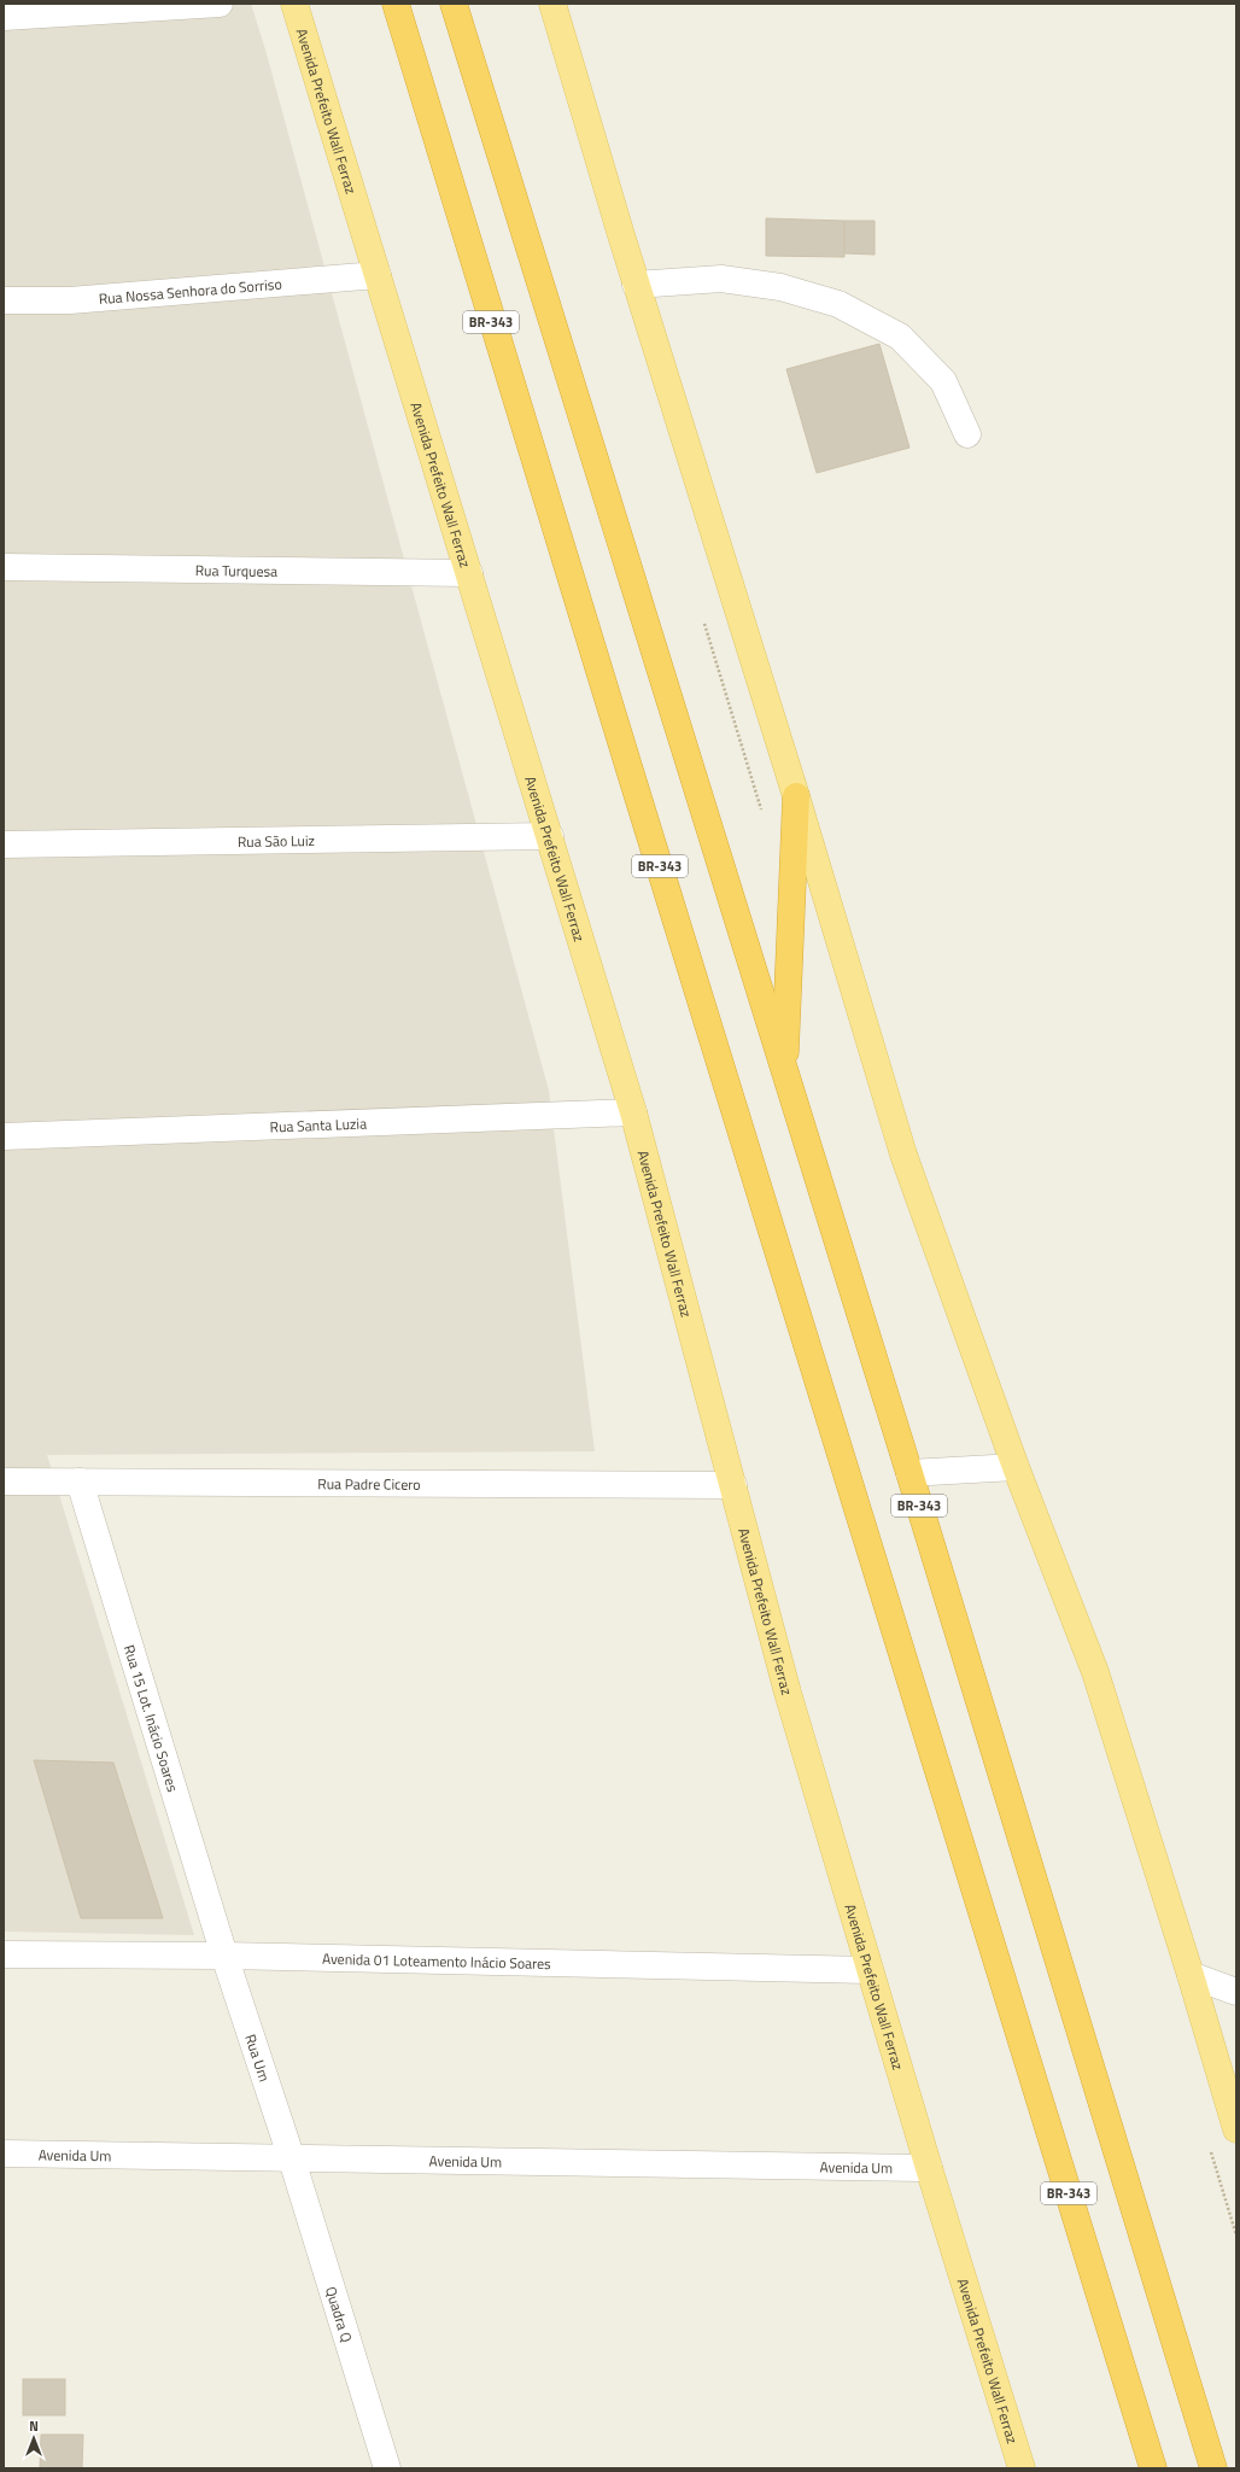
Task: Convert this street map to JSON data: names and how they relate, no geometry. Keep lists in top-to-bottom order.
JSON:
{
  "streets": {
    "highway": ["BR-343"],
    "main road": ["Avenida Prefeito Wall Ferraz"],
    "street": [
      "Rua Nossa Senhora do Sorriso",
      "Rua Turquesa",
      "Rua São Luiz",
      "Rua Santa Luzia",
      "Rua Padre Cicero",
      "Rua 15 Lot. Inácio Soares",
      "Avenida 01 Loteamento Inácio Soares",
      "Rua Um",
      "Avenida Um",
      "Quadra Q"
    ]
  },
  "crossings": [
    ["Avenida Prefeito Wall Ferraz", "Rua Nossa Senhora do Sorriso"],
    ["Avenida Prefeito Wall Ferraz", "Rua Turquesa"],
    ["Avenida Prefeito Wall Ferraz", "Rua São Luiz"],
    ["Avenida Prefeito Wall Ferraz", "Rua Santa Luzia"],
    ["Avenida Prefeito Wall Ferraz", "Rua Padre Cicero"],
    ["Avenida Prefeito Wall Ferraz", "Avenida 01 Loteamento Inácio Soares"],
    ["Avenida Prefeito Wall Ferraz", "Avenida Um"],
    ["Rua Padre Cicero", "Rua 15 Lot. Inácio Soares"],
    ["Rua 15 Lot. Inácio Soares", "Avenida 01 Loteamento Inácio Soares"],
    ["Rua 15 Lot. Inácio Soares", "Rua Um"],
    ["Avenida 01 Loteamento Inácio Soares", "Rua Um"],
    ["Rua Um", "Avenida Um"],
    ["Rua Um", "Quadra Q"],
    ["Avenida Um", "Quadra Q"]
  ],
  "north": "top"
}
